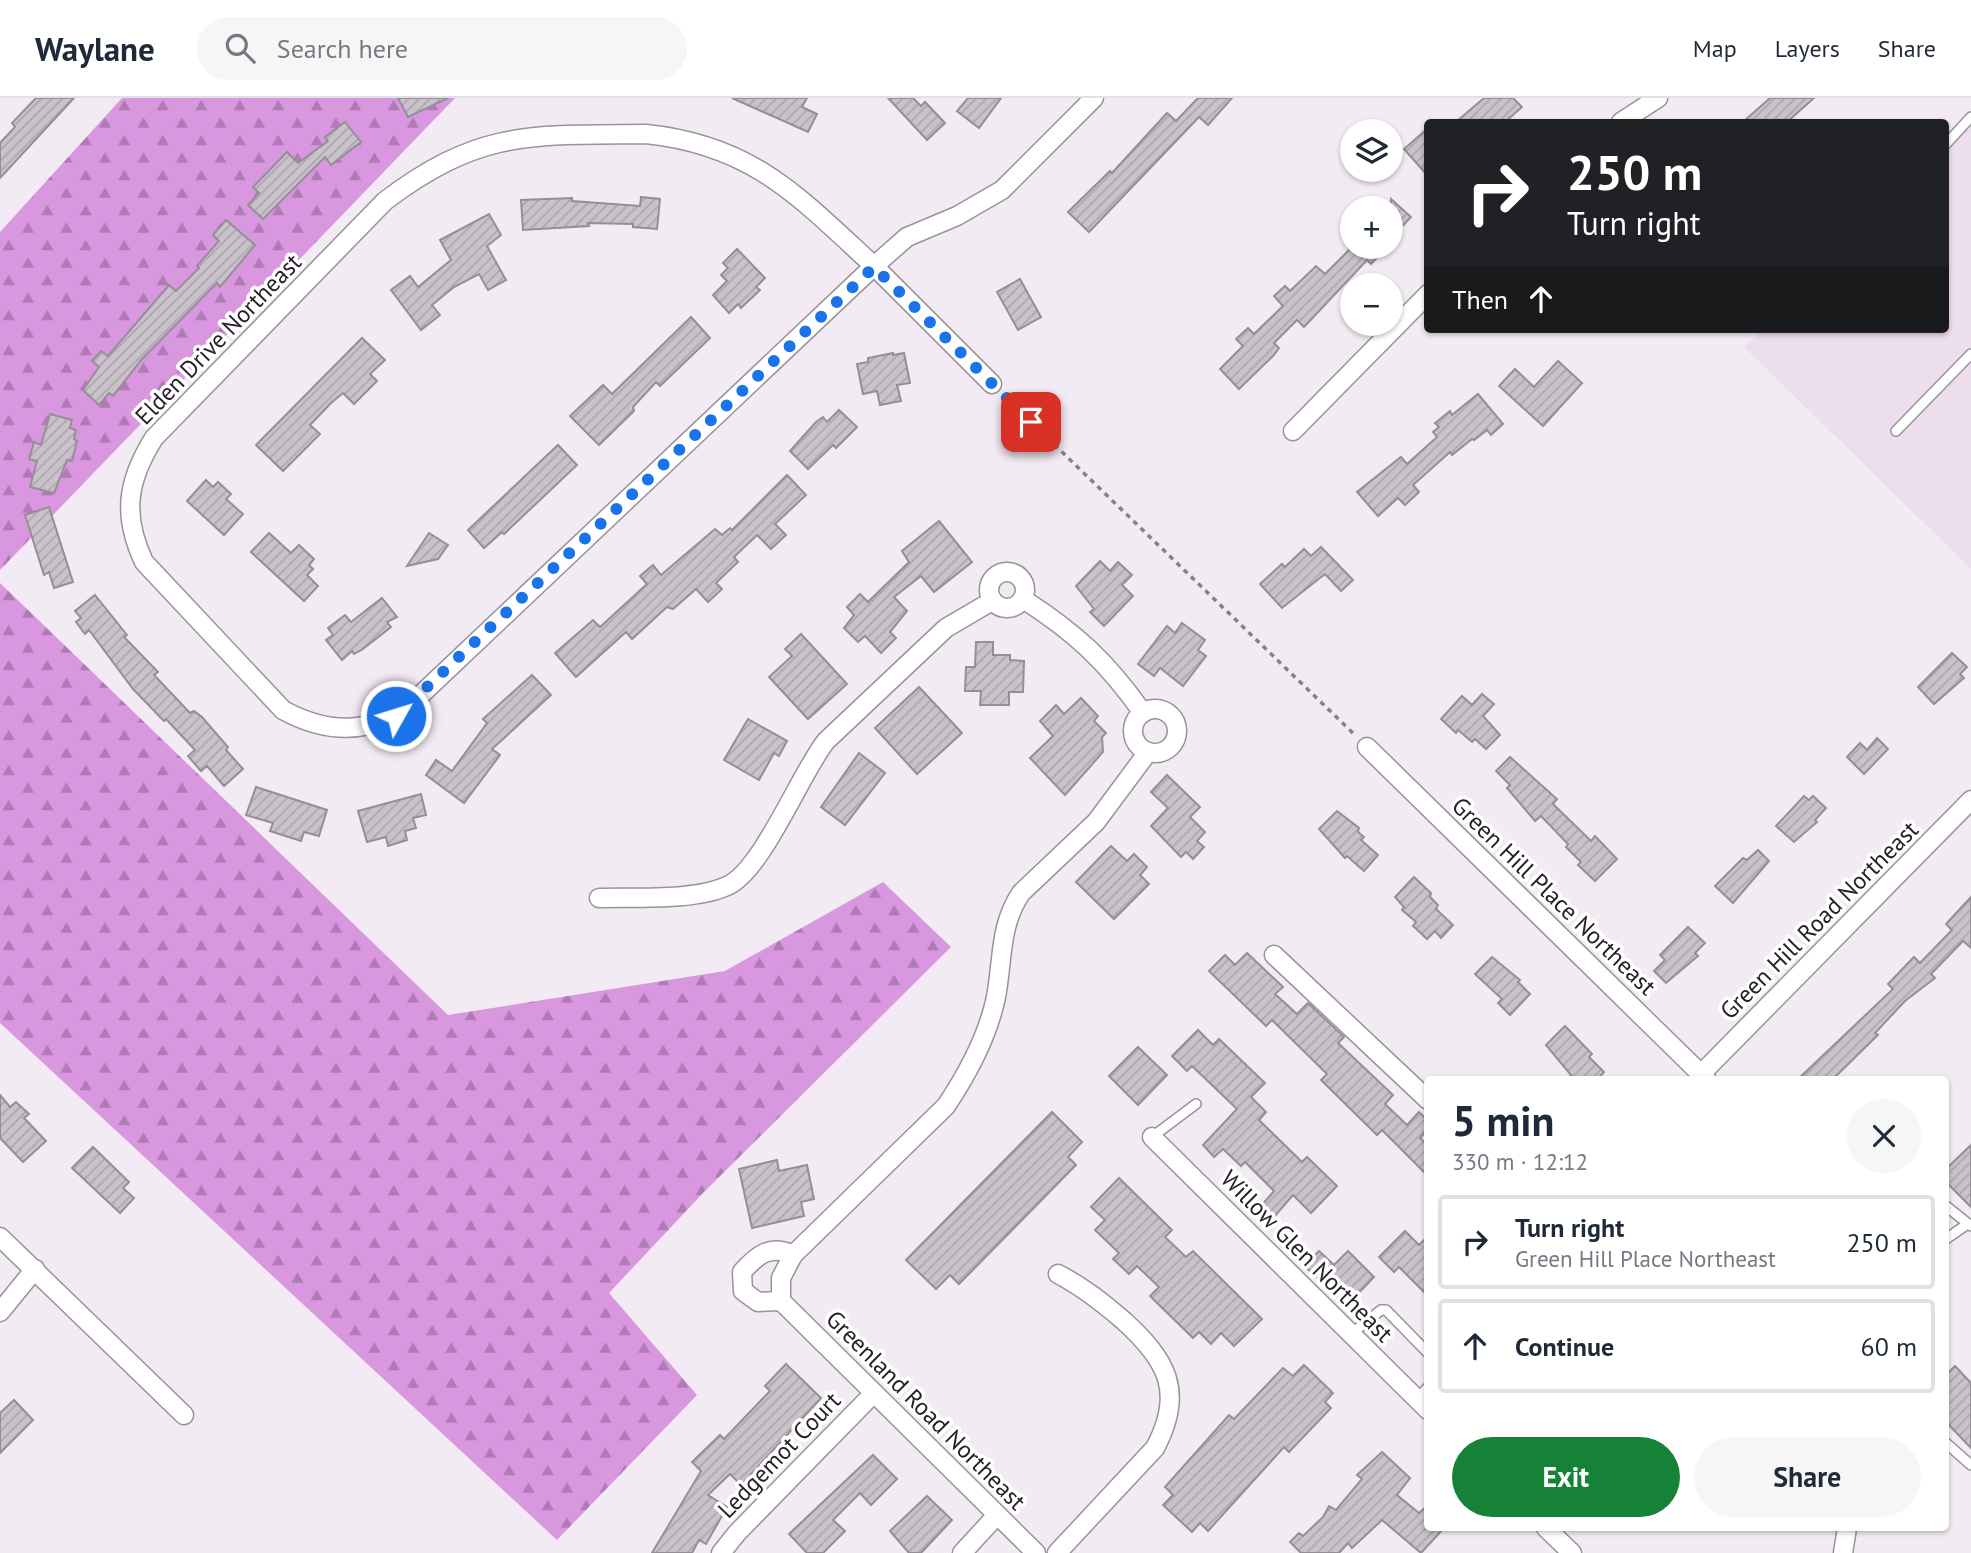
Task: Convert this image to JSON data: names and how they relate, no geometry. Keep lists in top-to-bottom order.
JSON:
{
  "streets": {
    "street": [
      "Elden Drive Northeast",
      "Green Hill Place Northeast",
      "Green Hill Road Northeast",
      "Willow Glen Northeast",
      "Greenland Road Northeast",
      "Ledgemot Court"
    ]
  },
  "crossings": [
    ["Greenland Road Northeast", "Ledgemot Court"]
  ],
  "page": {
    "header": "Waylane",
    "search": "Search here",
    "nav": ["Map", "Layers", "Share"],
    "map_buttons": ["+", "−"],
    "turn": ["250 m", "Turn right"],
    "then": "Then",
    "heading": ["5 min", "330 m · 12:12"],
    "list": [
      {
        "name": "Turn right",
        "note": "Green Hill Place Northeast",
        "value": "250 m"
      },
      {
        "name": "Continue",
        "value": "60 m"
      }
    ],
    "buttons": ["Exit", "Share"]
  }
}
